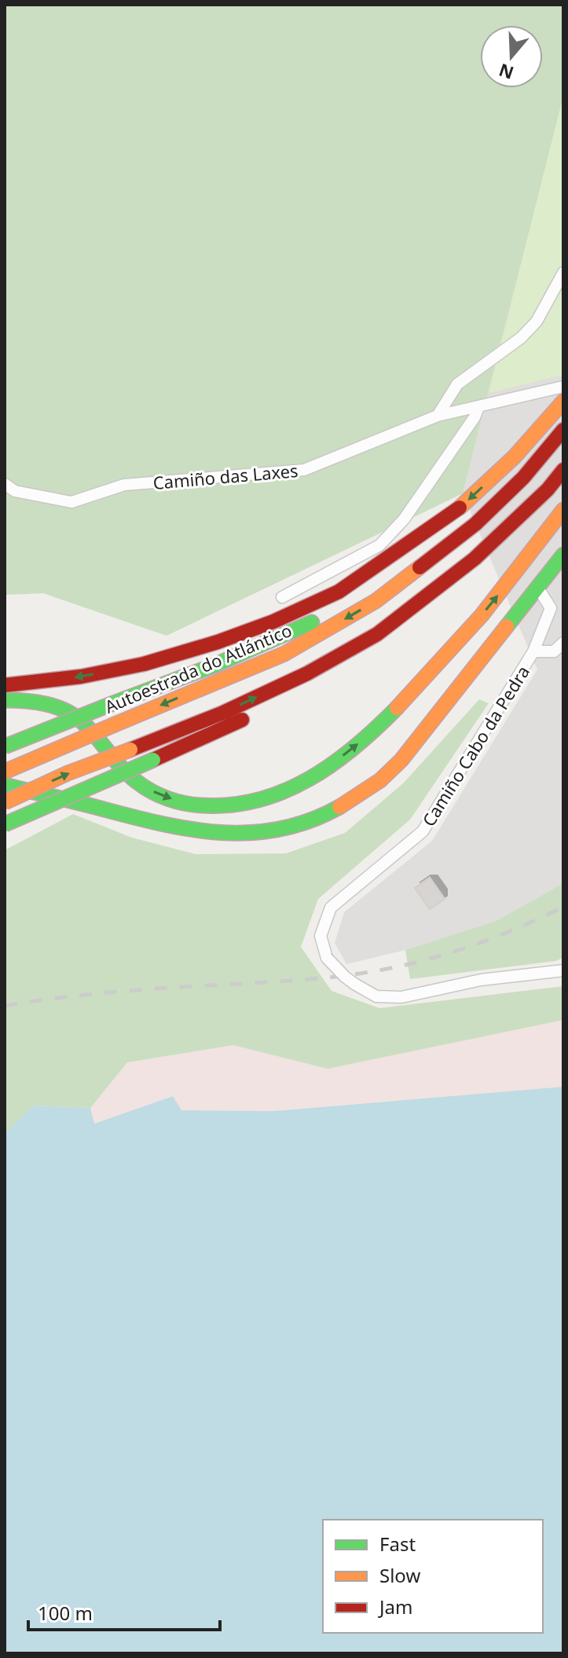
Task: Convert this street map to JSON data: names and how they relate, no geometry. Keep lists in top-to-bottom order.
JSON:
{
  "streets": {
    "highway": ["Autoestrada do Atlántico"],
    "street": ["Camiño das Laxes", "Camiño Cabo da Pedra"]
  },
  "legend": ["Fast", "Slow", "Jam"],
  "scale_bar": "100 m",
  "north": "bottom"
}
